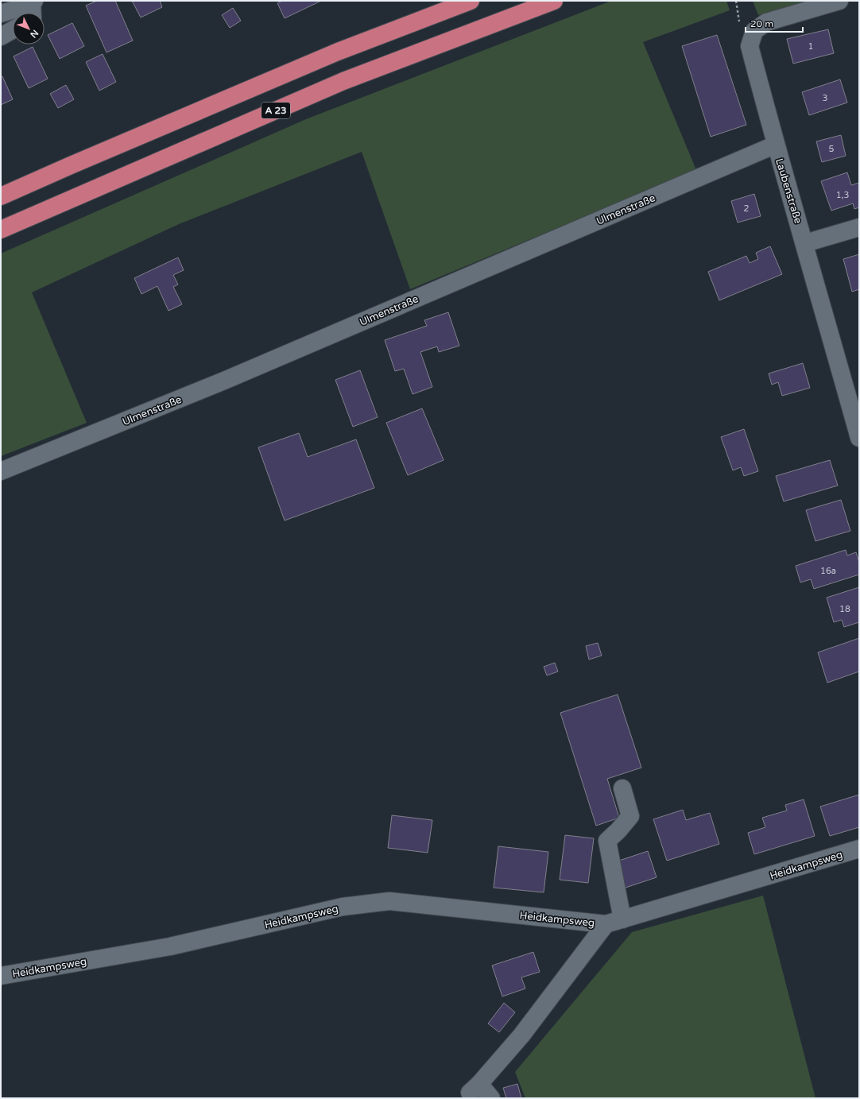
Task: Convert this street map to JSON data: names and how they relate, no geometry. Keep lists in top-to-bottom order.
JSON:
{
  "streets": {
    "highway": ["A 23"],
    "street": ["Laubenstraße", "Ulmenstraße", "Heidkampsweg"]
  },
  "crossings": [
    ["Laubenstraße", "Ulmenstraße"]
  ],
  "house_numbers": [
    "1",
    "3",
    "5",
    "1,3",
    "2",
    "16a",
    "18"
  ],
  "scale_bar": "20 m",
  "north": "bottom right"
}
